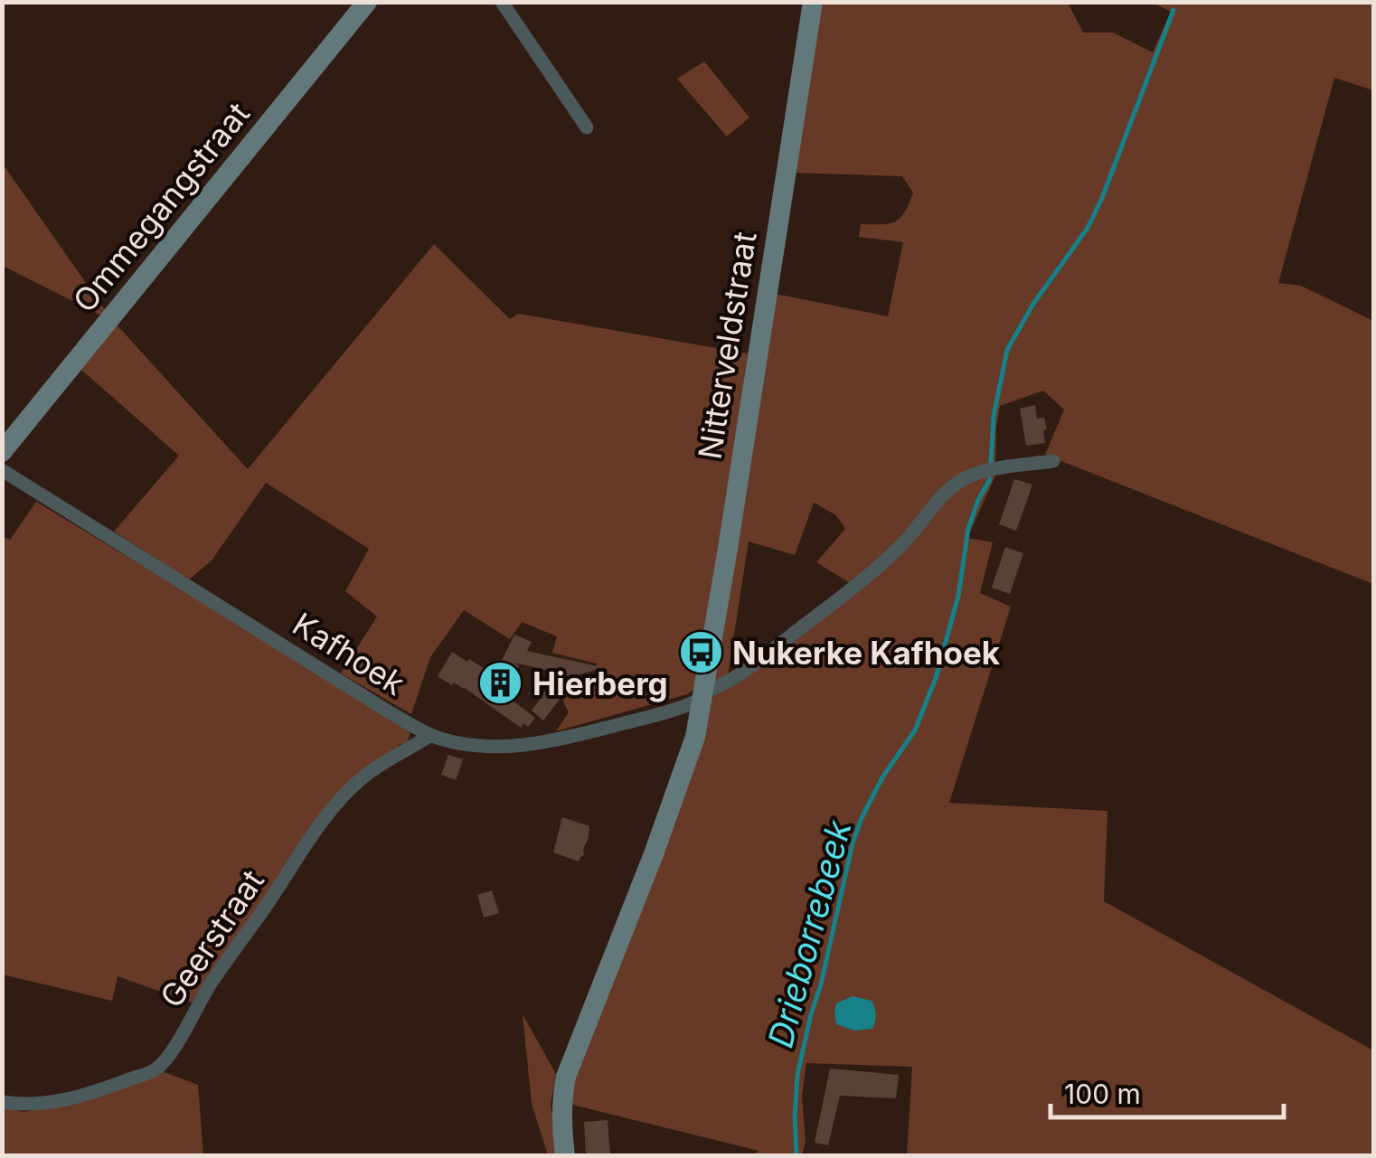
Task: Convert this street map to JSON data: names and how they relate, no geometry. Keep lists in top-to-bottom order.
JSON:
{
  "streets": {
    "main road": ["Ommegangstraat", "Nitterveldstraat"],
    "street": ["Kafhoek", "Geerstraat"]
  },
  "crossings": [
    ["Nitterveldstraat", "Kafhoek"],
    ["Kafhoek", "Geerstraat"]
  ],
  "water": ["Drieborrebeek"],
  "places": {
    "bus stop": ["Nukerke Kafhoek"],
    "building": ["Hierberg"]
  },
  "scale_bar": "100 m"
}
